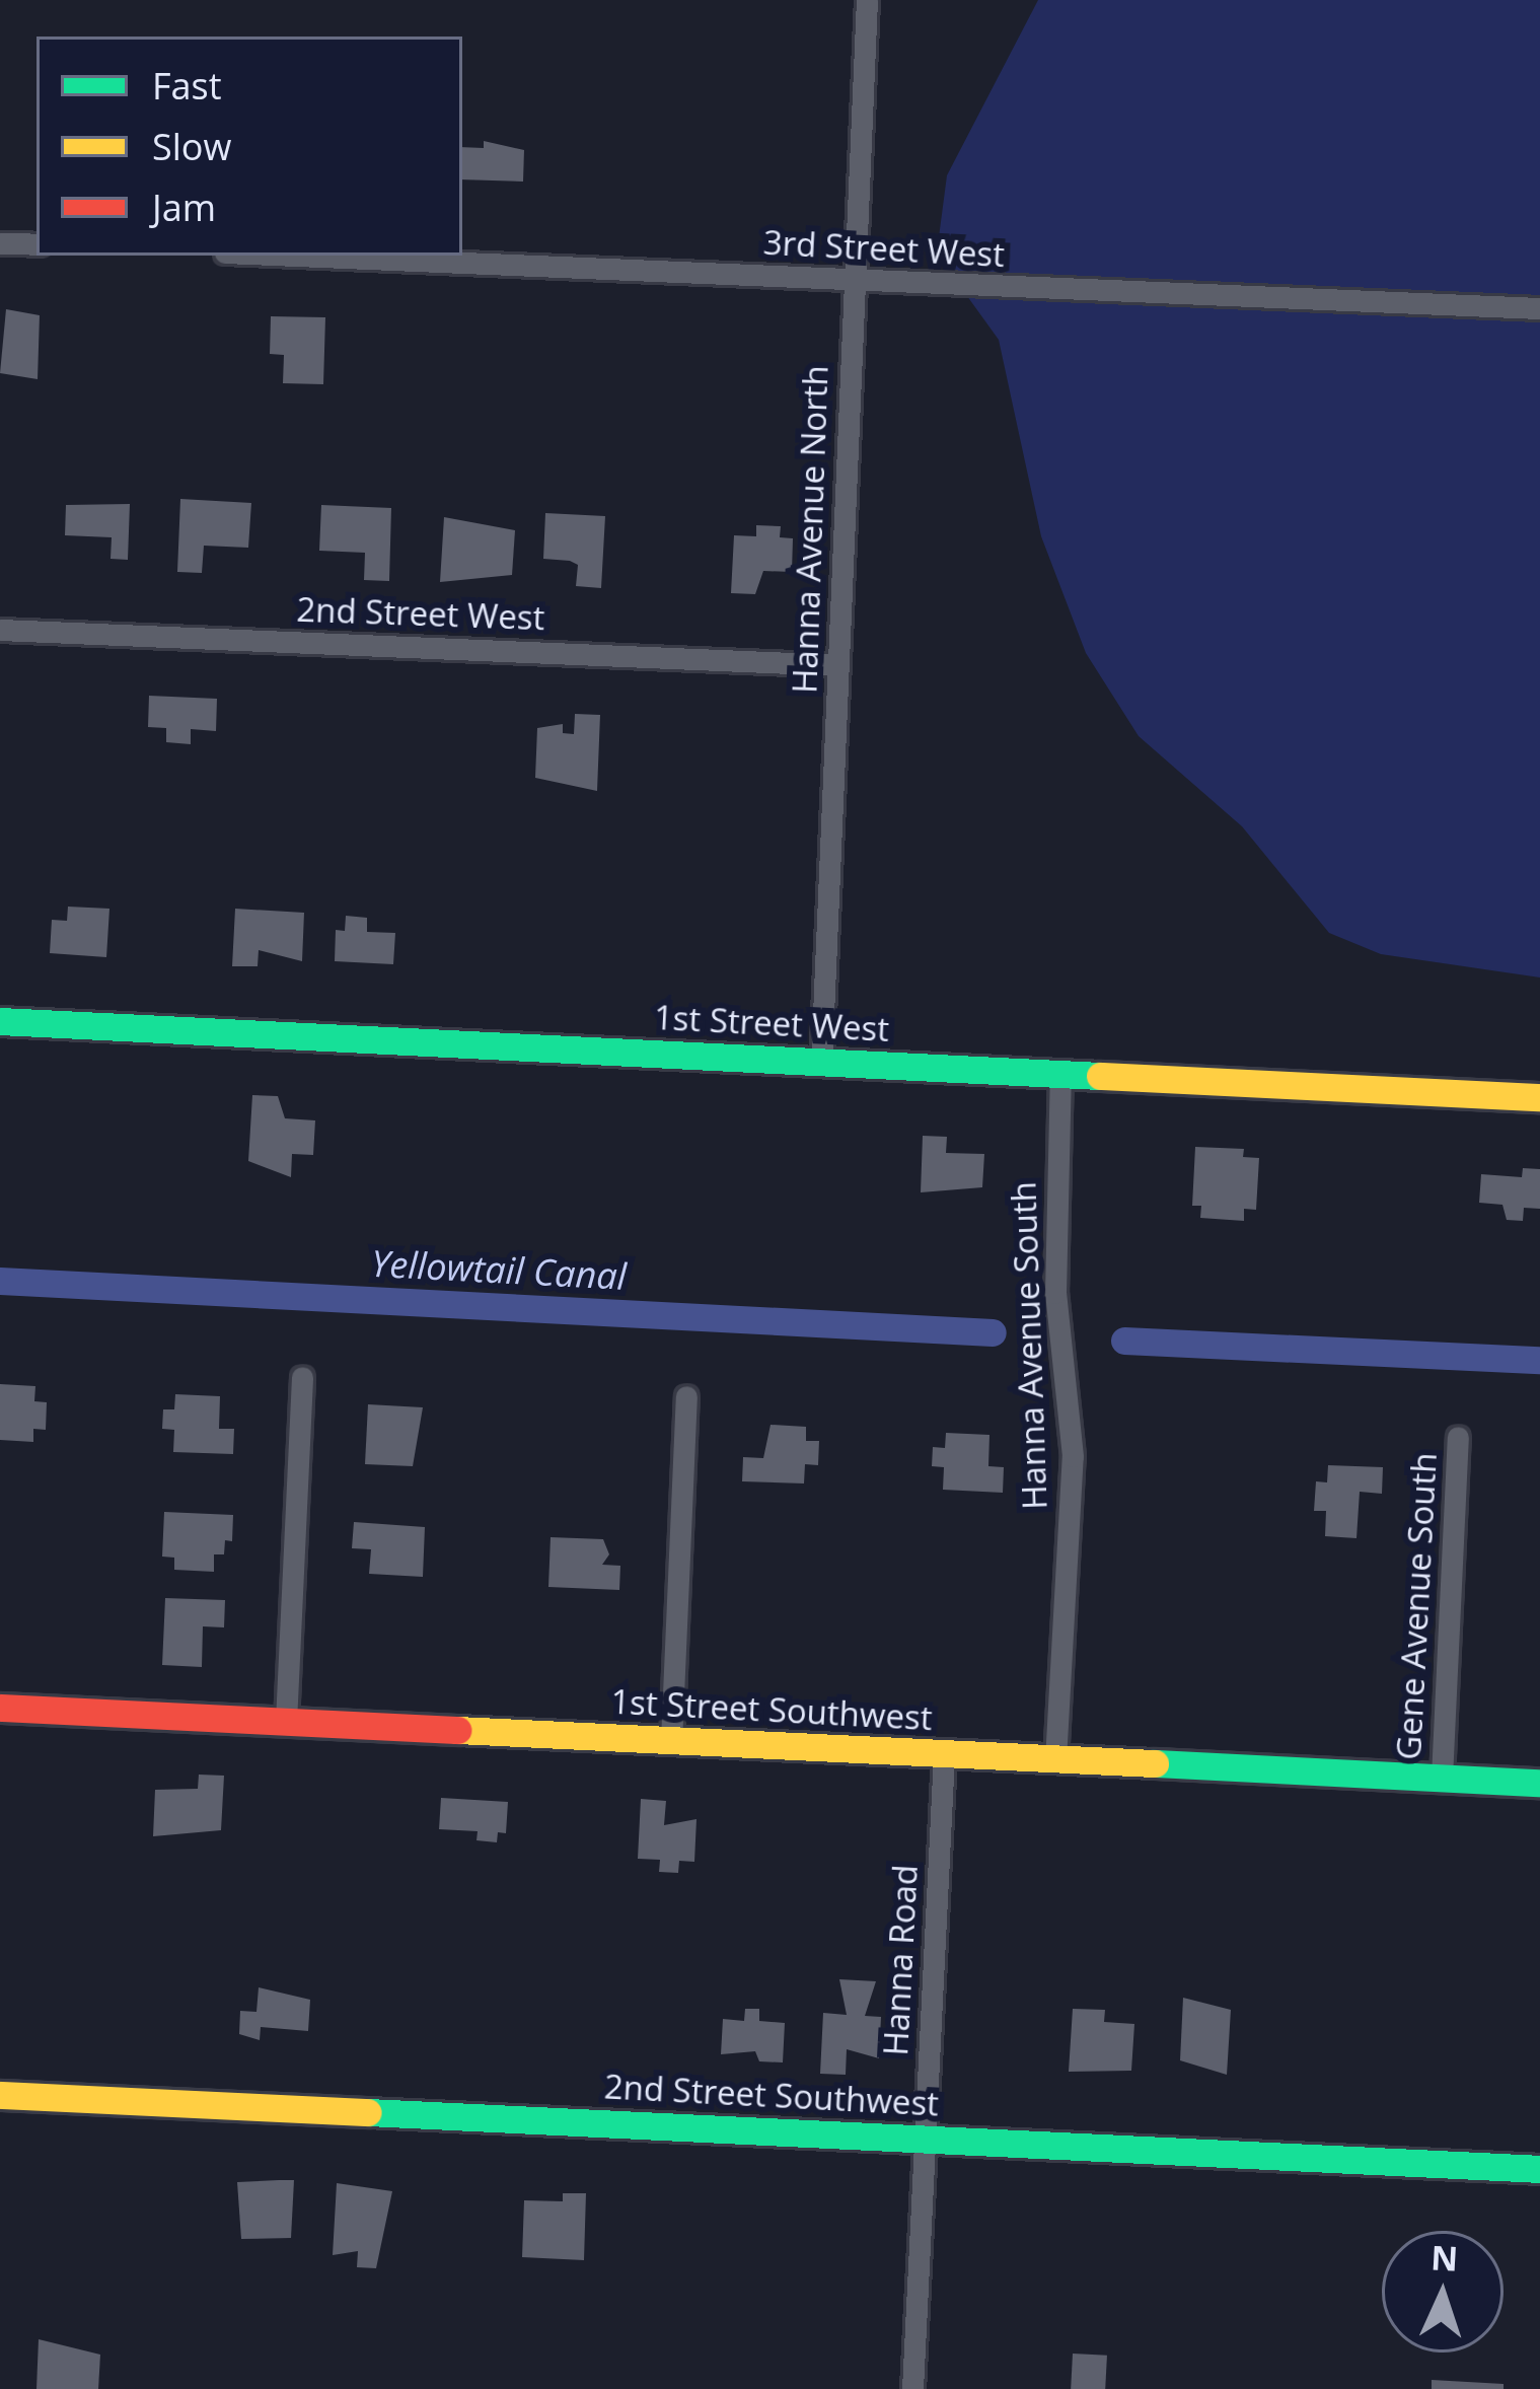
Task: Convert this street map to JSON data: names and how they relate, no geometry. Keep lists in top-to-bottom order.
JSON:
{
  "streets": {
    "street": [
      "3rd Street West",
      "Hanna Avenue North",
      "2nd Street West",
      "1st Street West",
      "Hanna Avenue South",
      "Gene Avenue South",
      "1st Street Southwest",
      "Hanna Road",
      "2nd Street Southwest"
    ]
  },
  "crossings": [
    ["3rd Street West", "Hanna Avenue North"],
    ["Hanna Avenue North", "2nd Street West"],
    ["Hanna Avenue North", "1st Street West"],
    ["1st Street West", "Hanna Avenue South"],
    ["Hanna Avenue South", "1st Street Southwest"],
    ["Gene Avenue South", "1st Street Southwest"],
    ["1st Street Southwest", "Hanna Road"],
    ["Hanna Road", "2nd Street Southwest"]
  ],
  "water": ["Yellowtail Canal"],
  "legend": ["Fast", "Slow", "Jam"],
  "north": "top"
}
